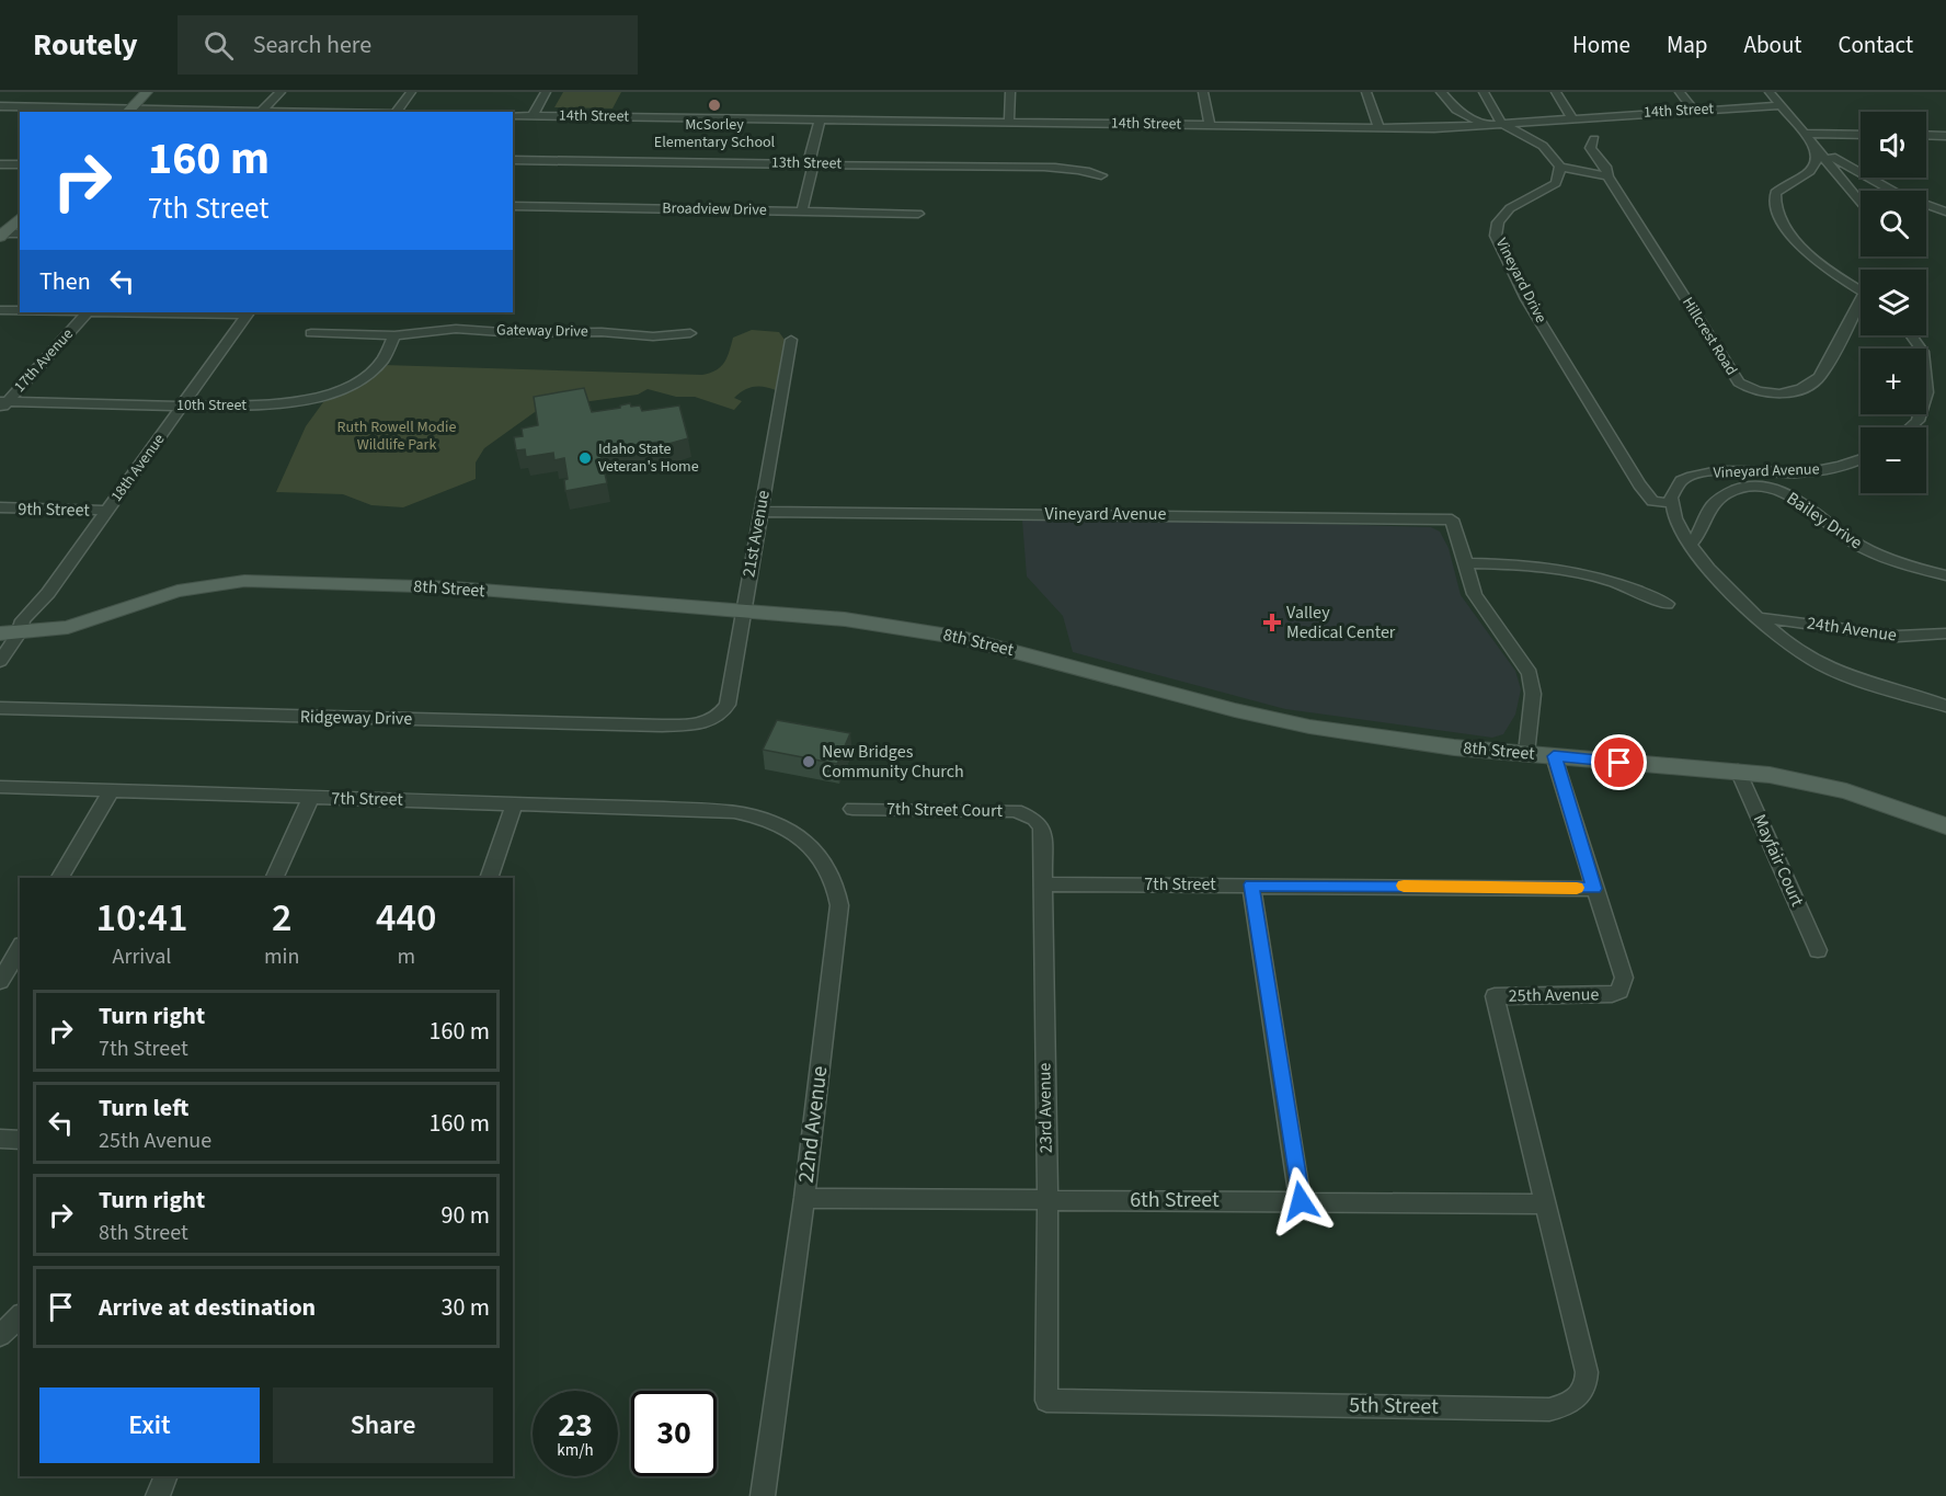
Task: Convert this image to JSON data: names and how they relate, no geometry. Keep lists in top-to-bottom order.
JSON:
{
  "streets": {
    "main road": ["8th Street"],
    "street": [
      "14th Street",
      "13th Street",
      "Broadview Drive",
      "Vineyard Drive",
      "Gateway Drive",
      "Hillcrest Road",
      "17th Avenue",
      "10th Street",
      "18th Avenue",
      "Vineyard Avenue",
      "9th Street",
      "Bailey Drive",
      "21st Avenue",
      "24th Avenue",
      "Ridgeway Drive",
      "7th Street",
      "7th Street Court",
      "Mayfair Court",
      "25th Avenue",
      "23rd Avenue",
      "22nd Avenue",
      "6th Street",
      "5th Street"
    ]
  },
  "crossings": [
    ["Vineyard Drive", "Vineyard Avenue"],
    ["Vineyard Drive", "Bailey Drive"],
    ["Gateway Drive", "10th Street"],
    ["17th Avenue", "10th Street"],
    ["10th Street", "18th Avenue"],
    ["18th Avenue", "9th Street"],
    ["18th Avenue", "8th Street"],
    ["Vineyard Avenue", "21st Avenue"],
    ["21st Avenue", "8th Street"],
    ["21st Avenue", "Ridgeway Drive"],
    ["8th Street", "Mayfair Court"],
    ["8th Street", "25th Avenue"],
    ["7th Street", "25th Avenue"],
    ["7th Street", "23rd Avenue"],
    ["7th Street", "22nd Avenue"],
    ["7th Street Court", "23rd Avenue"],
    ["25th Avenue", "6th Street"],
    ["25th Avenue", "5th Street"],
    ["23rd Avenue", "6th Street"],
    ["23rd Avenue", "5th Street"],
    ["22nd Avenue", "6th Street"]
  ],
  "parks": ["Ruth Rowell Modie Wildlife Park"],
  "places": {
    "other": ["McSorley Elementary School", "Idaho State Veteran's Home", "New Bridges Community Church"],
    "health": ["Valley Medical Center"]
  },
  "page": {
    "header": "Routely",
    "search": "Search here",
    "nav": [
      "Home",
      "Map",
      "About",
      "Contact"
    ],
    "map_buttons": ["+", "−"],
    "turn": ["160 m", "7th Street"],
    "then": "Then",
    "eta": [
      "10:41",
      "Arrival",
      "2",
      "min",
      "440",
      "m"
    ],
    "list": [
      {
        "name": "Turn right",
        "note": "7th Street",
        "value": "160 m"
      },
      {
        "name": "Turn left",
        "note": "25th Avenue",
        "value": "160 m"
      },
      {
        "name": "Turn right",
        "note": "8th Street",
        "value": "90 m"
      },
      {
        "name": "Arrive at destination",
        "value": "30 m"
      }
    ],
    "buttons": ["Exit", "Share"],
    "speed": "23 km/h",
    "limit": "30"
  }
}
